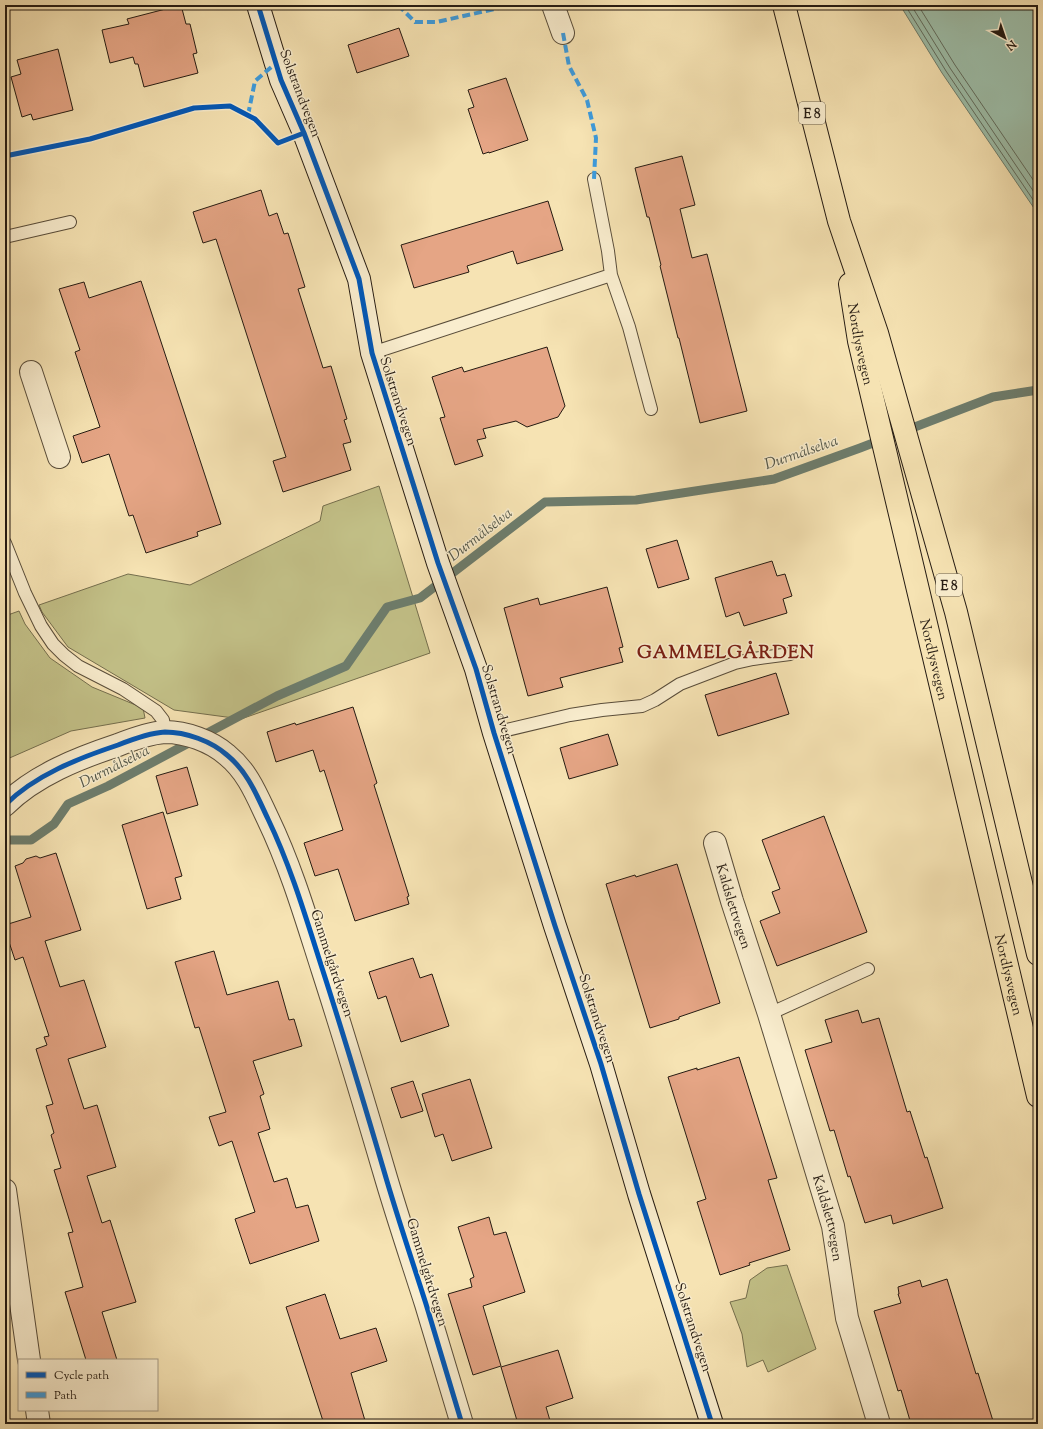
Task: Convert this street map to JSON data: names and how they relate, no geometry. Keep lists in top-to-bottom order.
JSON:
{
  "streets": {
    "highway": ["E 8", "Nordlysvegen"],
    "street": ["Solstrandvegen", "Kaldslettvegen", "Gammelgårdvegen"]
  },
  "districts": ["GAMMELGÅRDEN"],
  "water": ["Durmålselva"],
  "legend": ["Cycle path", "Path"],
  "north": "bottom right"
}
